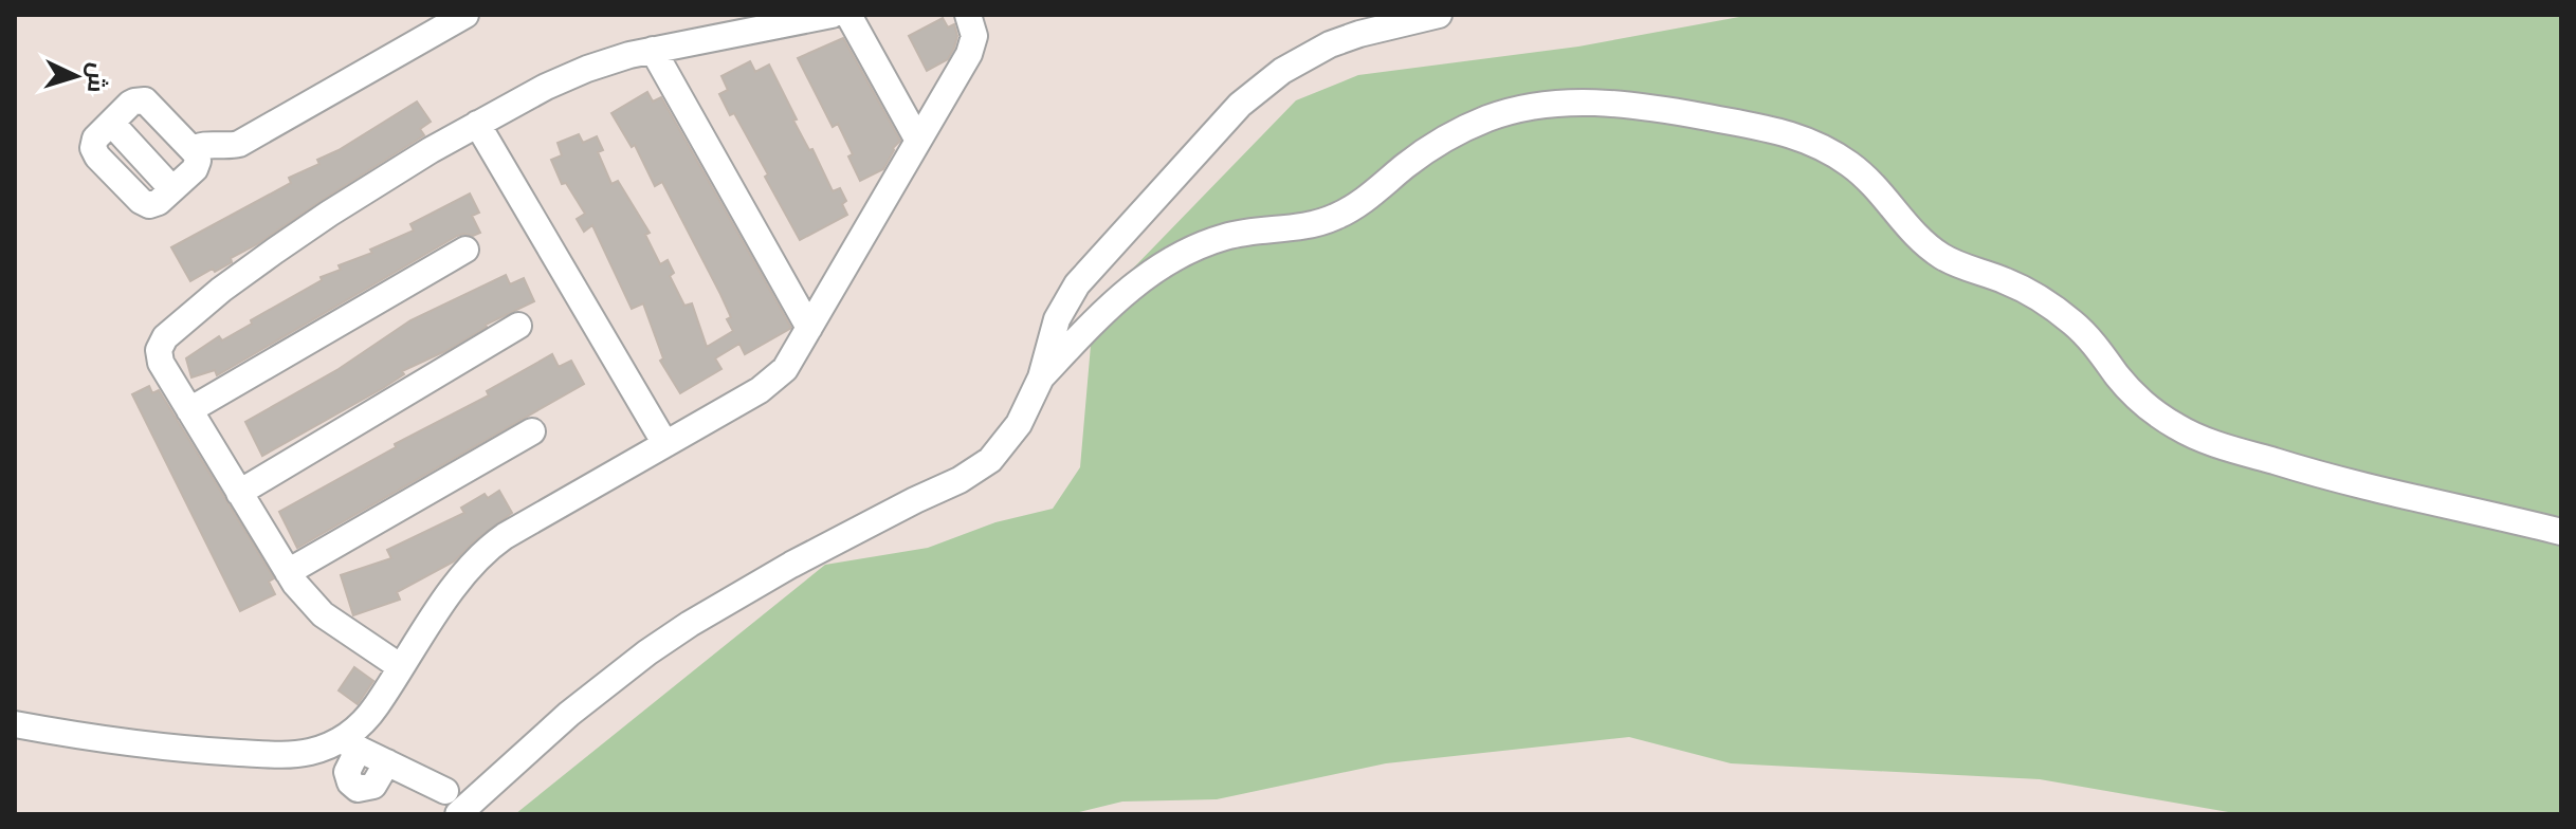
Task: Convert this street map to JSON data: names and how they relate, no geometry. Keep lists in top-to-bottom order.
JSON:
{
  "north": "right"
}
